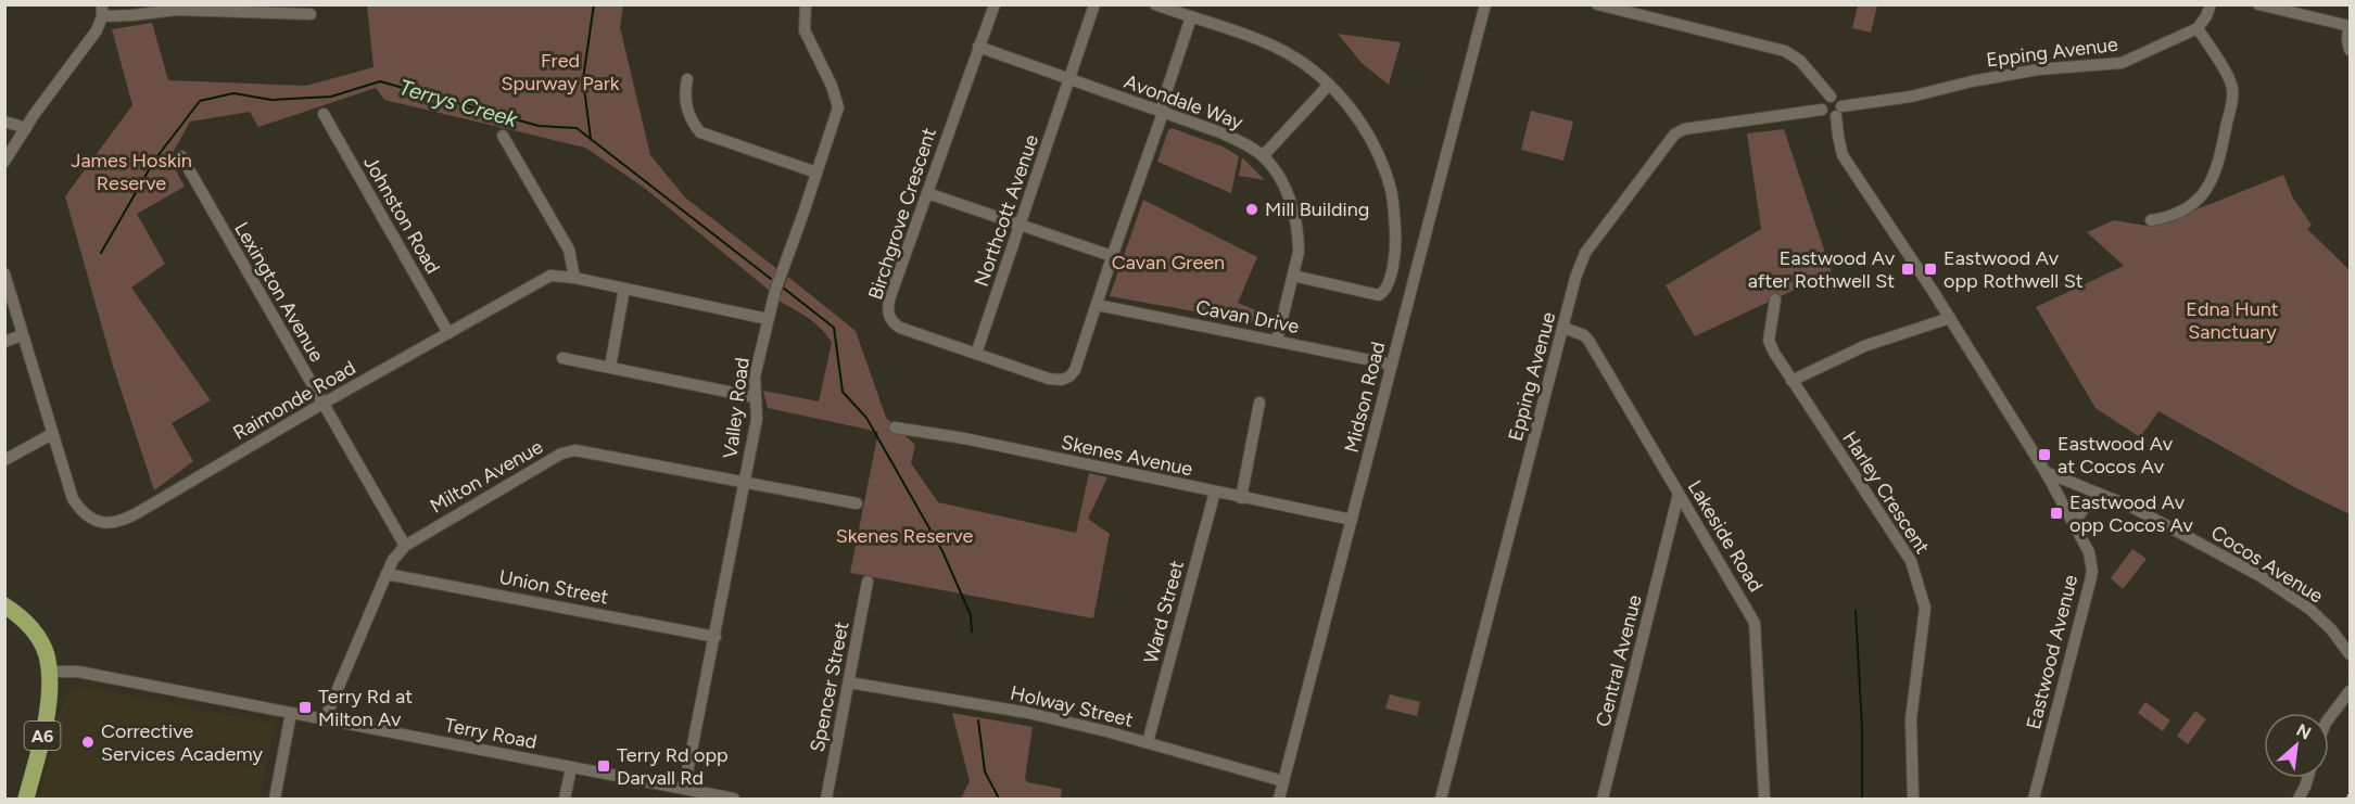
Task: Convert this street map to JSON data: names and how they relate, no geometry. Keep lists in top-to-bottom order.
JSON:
{
  "streets": {
    "highway": ["A6"],
    "street": [
      "Epping Avenue",
      "Avondale Way",
      "Northcott Avenue",
      "Birchgrove Crescent",
      "Johnston Road",
      "Lexington Avenue",
      "Cavan Drive",
      "Midson Road",
      "Raimonde Road",
      "Valley Road",
      "Skenes Avenue",
      "Milton Avenue",
      "Harley Crescent",
      "Lakeside Road",
      "Cocos Avenue",
      "Union Street",
      "Ward Street",
      "Eastwood Avenue",
      "Central Avenue",
      "Spencer Street",
      "Holway Street",
      "Terry Road"
    ]
  },
  "crossings": [
    ["Epping Avenue", "Lakeside Road"],
    ["Epping Avenue", "Eastwood Avenue"],
    ["Avondale Way", "Northcott Avenue"],
    ["Avondale Way", "Birchgrove Crescent"],
    ["Avondale Way", "Cavan Drive"],
    ["Northcott Avenue", "Birchgrove Crescent"],
    ["Birchgrove Crescent", "Cavan Drive"],
    ["Johnston Road", "Raimonde Road"],
    ["Lexington Avenue", "Raimonde Road"],
    ["Lexington Avenue", "Milton Avenue"],
    ["Cavan Drive", "Midson Road"],
    ["Midson Road", "Skenes Avenue"],
    ["Midson Road", "Holway Street"],
    ["Raimonde Road", "Valley Road"],
    ["Valley Road", "Milton Avenue"],
    ["Valley Road", "Union Street"],
    ["Valley Road", "Terry Road"],
    ["Skenes Avenue", "Ward Street"],
    ["Milton Avenue", "Union Street"],
    ["Milton Avenue", "Terry Road"],
    ["Lakeside Road", "Central Avenue"],
    ["Cocos Avenue", "Eastwood Avenue"],
    ["Ward Street", "Holway Street"],
    ["Spencer Street", "Holway Street"],
    ["Terry Road", "A6"]
  ],
  "water": ["Terrys Creek"],
  "parks": [
    "Fred Spurway Park",
    "James Hoskin Reserve",
    "Cavan Green",
    "Edna Hunt Sanctuary",
    "Skenes Reserve"
  ],
  "places": {
    "other": ["Mill Building", "Corrective Services Academy"],
    "transit": [
      "Eastwood Av after Rothwell St",
      "Eastwood Av opp Rothwell St",
      "Eastwood Av at Cocos Av",
      "Eastwood Av opp Cocos Av",
      "Terry Rd at Milton Av",
      "Terry Rd opp Darvall Rd"
    ]
  },
  "north": "top right"
}
